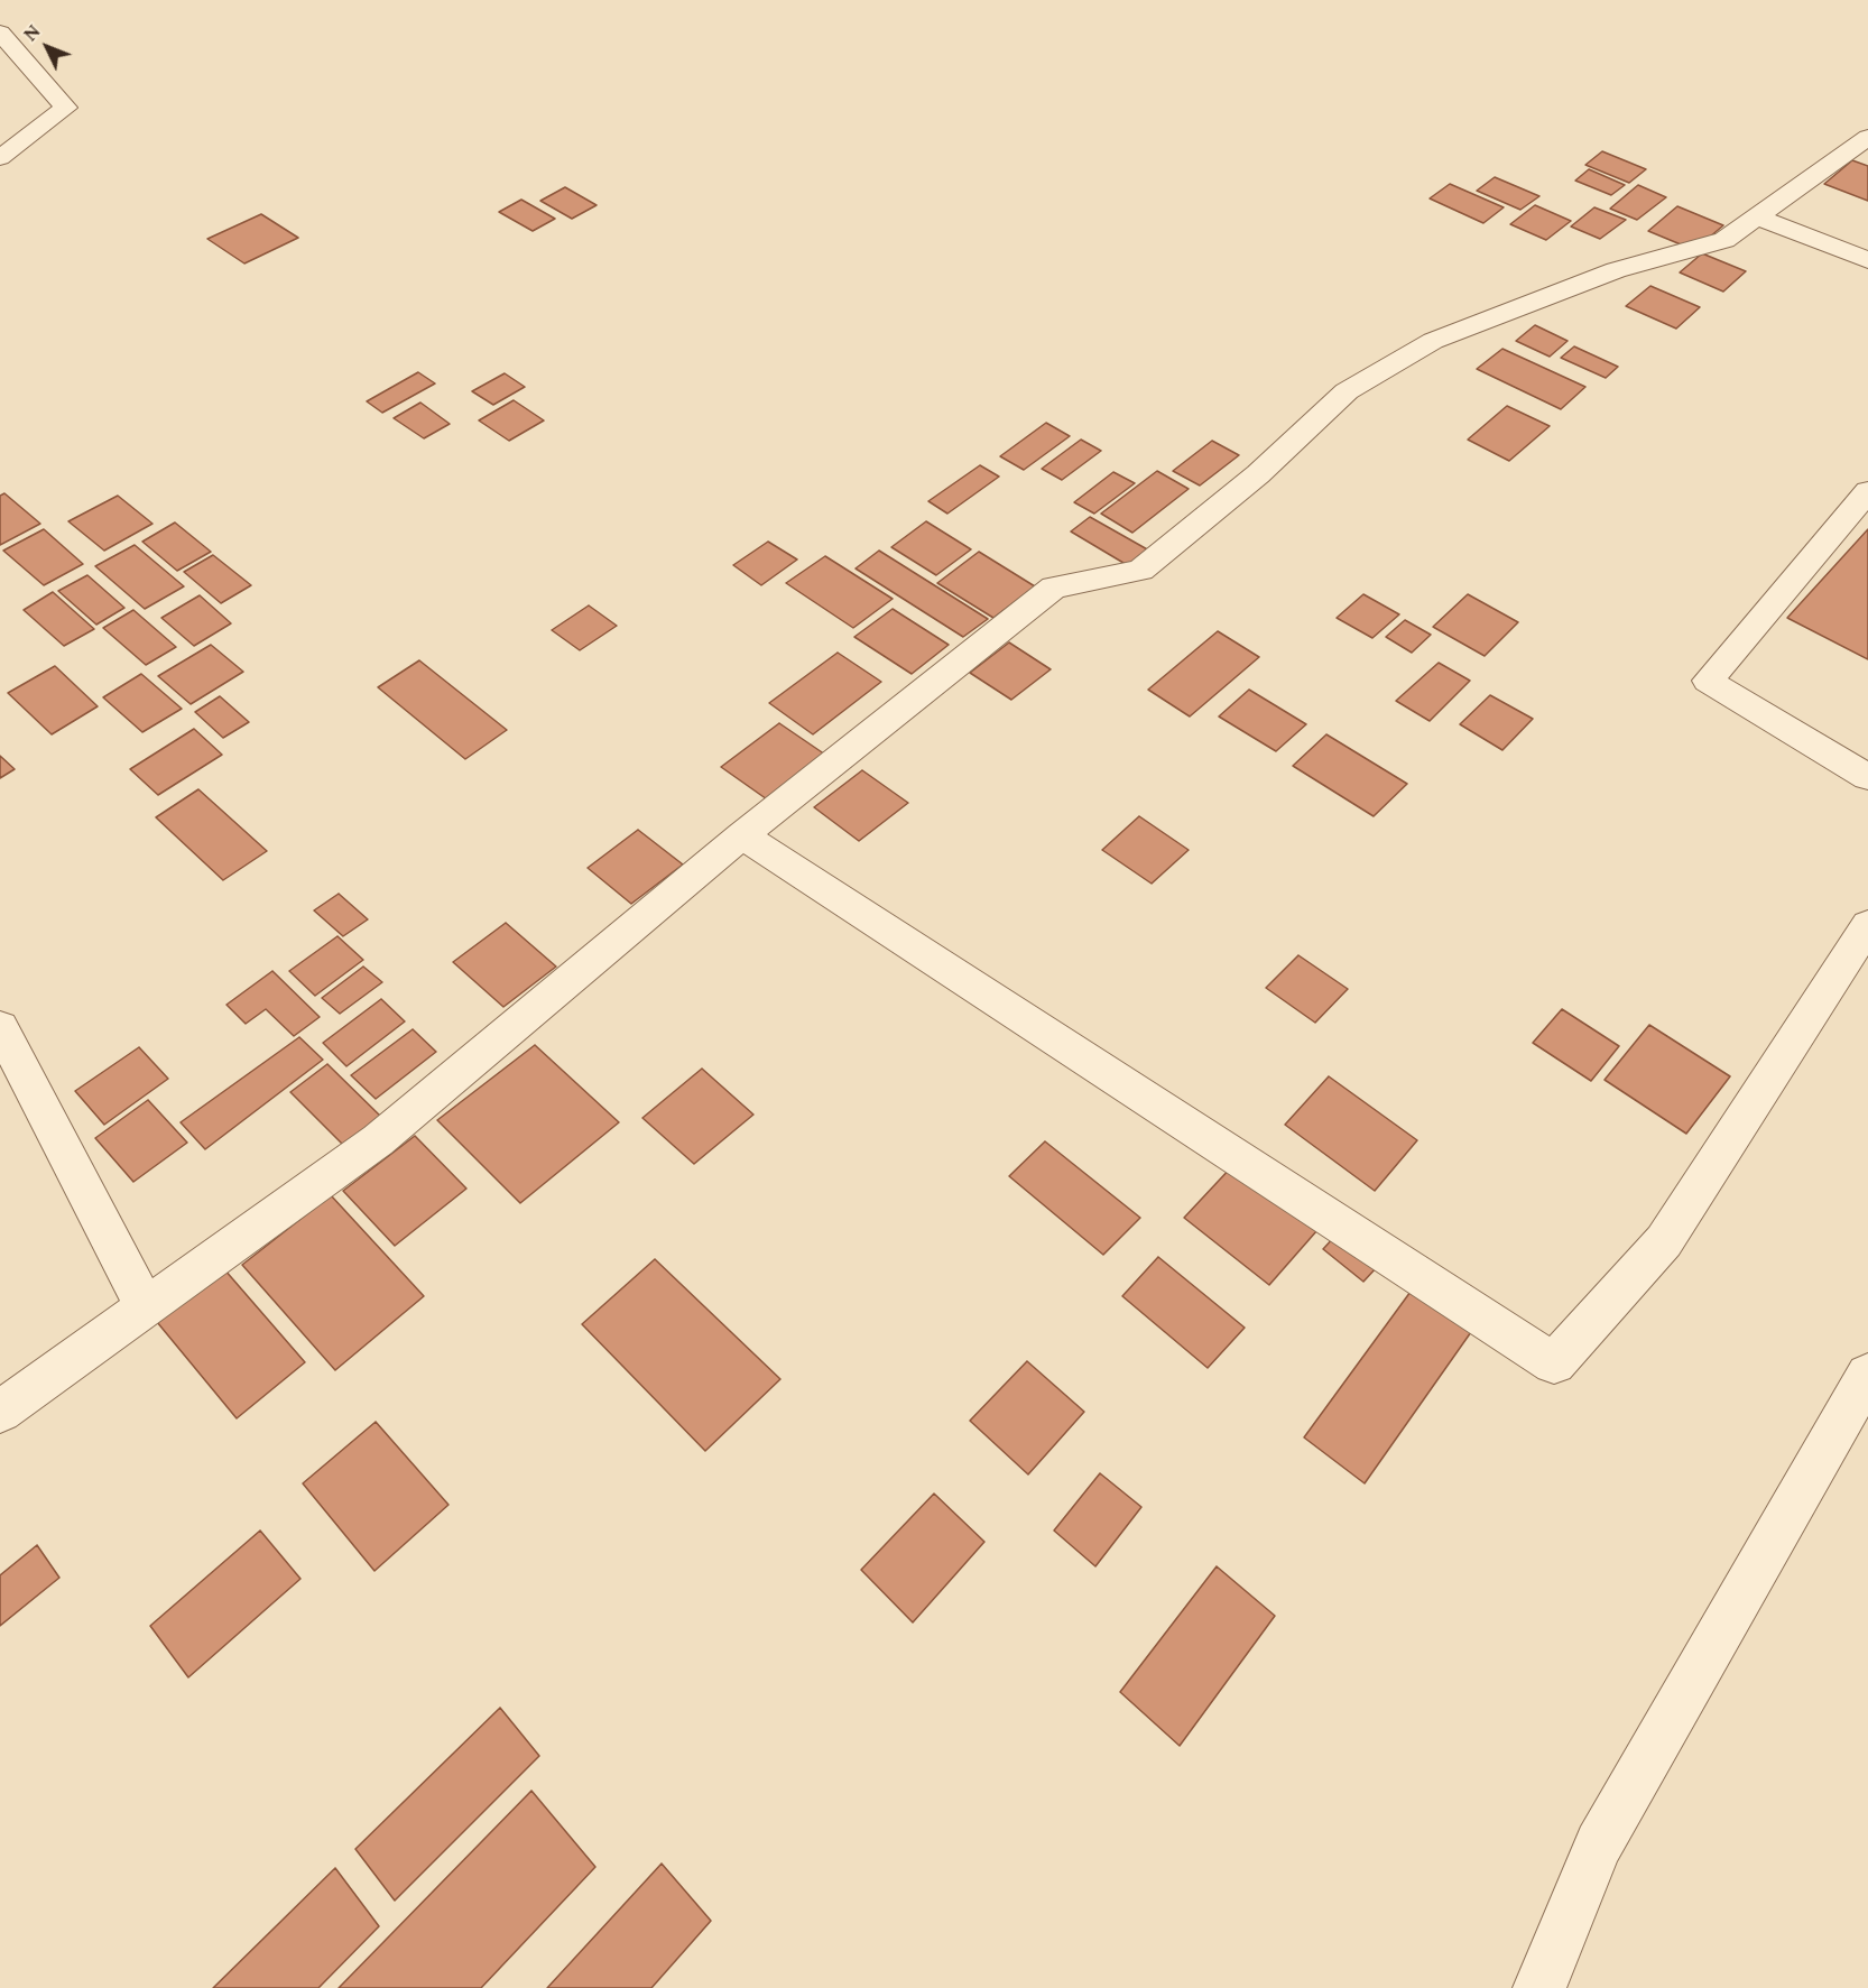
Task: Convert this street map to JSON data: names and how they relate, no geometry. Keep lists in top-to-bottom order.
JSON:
{
  "north": "top left"
}
